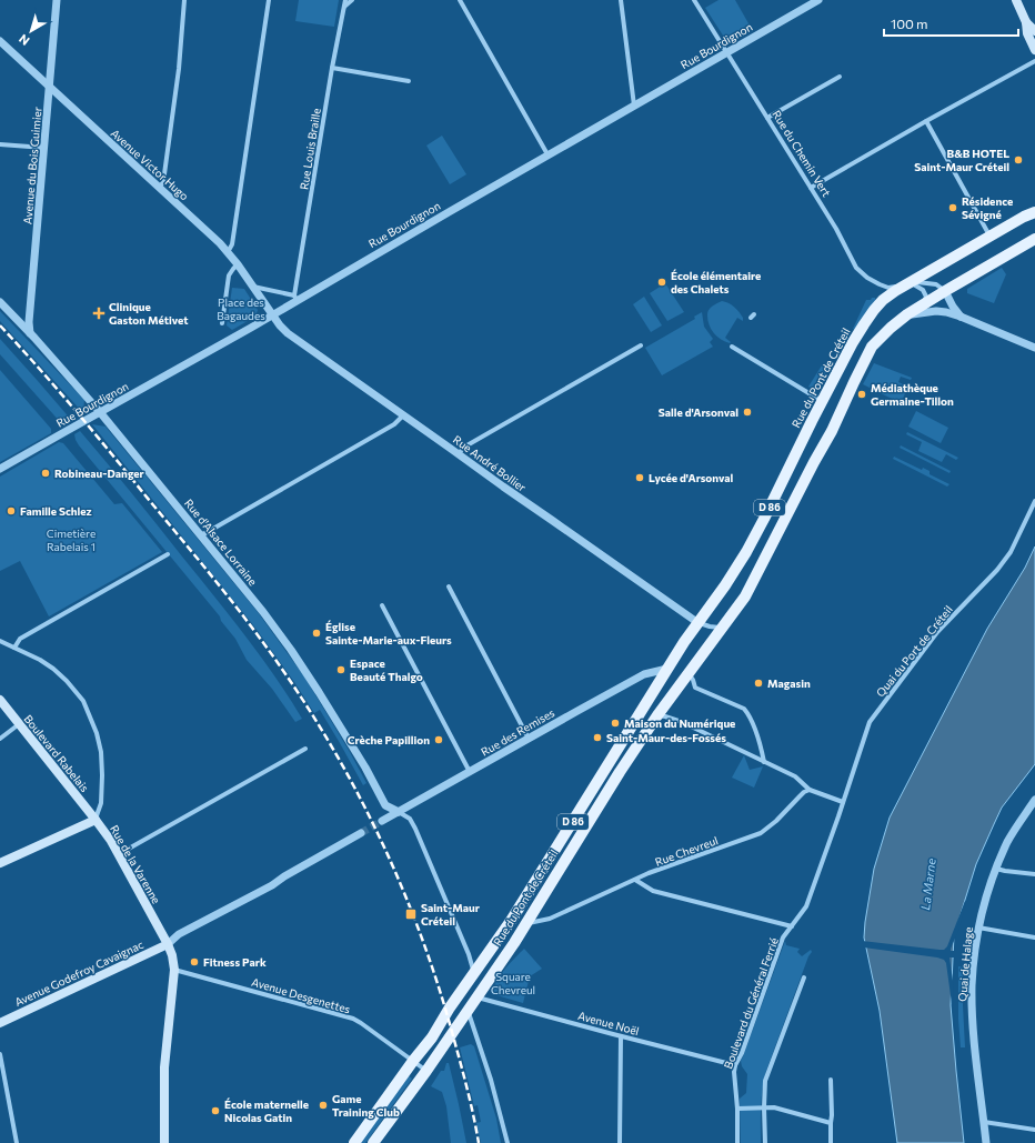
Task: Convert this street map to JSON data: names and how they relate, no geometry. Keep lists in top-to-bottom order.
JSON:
{
  "streets": {
    "main road": [
      "Rue du Pont de Créteil",
      "D 86",
      "Boulevard Rabelais",
      "Rue de la Varenne",
      "Avenue Godefroy Cavaignac"
    ],
    "street": [
      "Rue Bourdignon",
      "Rue Louis Braille",
      "Rue du Chemin Vert",
      "Avenue Victor Hugo",
      "Avenue du Bois Guimier",
      "Rue André Bollier",
      "Rue d'Alsace Lorraine",
      "Quai du Port de Créteil",
      "Rue des Remises",
      "Rue Chevreul",
      "Quai de Halage",
      "Avenue Desgenettes",
      "Boulevard du Général Ferrié",
      "Avenue Noël"
    ]
  },
  "crossings": [
    ["Rue Bourdignon", "Rue Louis Braille"],
    ["Rue Bourdignon", "Rue du Chemin Vert"],
    ["Rue Bourdignon", "Avenue Victor Hugo"],
    ["Rue Bourdignon", "Rue André Bollier"],
    ["Rue Bourdignon", "Rue d'Alsace Lorraine"],
    ["Rue du Chemin Vert", "Rue du Pont de Créteil"],
    ["Avenue Victor Hugo", "Avenue du Bois Guimier"],
    ["Avenue Victor Hugo", "Rue André Bollier"],
    ["Avenue du Bois Guimier", "Rue d'Alsace Lorraine"],
    ["Rue du Pont de Créteil", "Rue André Bollier"],
    ["Rue du Pont de Créteil", "Rue des Remises"],
    ["Rue du Pont de Créteil", "Rue Chevreul"],
    ["Rue du Pont de Créteil", "Avenue Desgenettes"],
    ["Rue du Pont de Créteil", "Avenue Noël"],
    ["Rue d'Alsace Lorraine", "Rue des Remises"],
    ["Quai du Port de Créteil", "Boulevard du Général Ferrié"],
    ["Boulevard Rabelais", "Rue de la Varenne"],
    ["Rue de la Varenne", "Avenue Godefroy Cavaignac"],
    ["Rue de la Varenne", "Avenue Desgenettes"],
    ["Boulevard du Général Ferrié", "Avenue Noël"]
  ],
  "water": ["La Marne"],
  "parks": ["Place des Bagaudes", "Cimetière Rabelais 1", "Square Chevreul"],
  "places": {
    "other": [
      "B&B HOTEL Saint-Maur Créteil",
      "Résidence Sévigné",
      "École élémentaire des Chalets",
      "Médiathèque Germaine-Tillon",
      "Salle d'Arsonval",
      "Robineau-Danger",
      "Lycée d'Arsonval",
      "Famille Schlez",
      "Église Sainte-Marie-aux-Fleurs",
      "Espace Beauté Thalgo",
      "Magasin",
      "Maison du Numérique",
      "Saint-Maur-des-Fossés",
      "Crèche Papillion",
      "Fitness Park",
      "Game Training Club",
      "École maternelle Nicolas Gatin"
    ],
    "health": ["Clinique Gaston Métivet"],
    "transit": ["Saint-Maur Créteil"]
  },
  "scale_bar": "100 m",
  "north": "bottom left"
}
